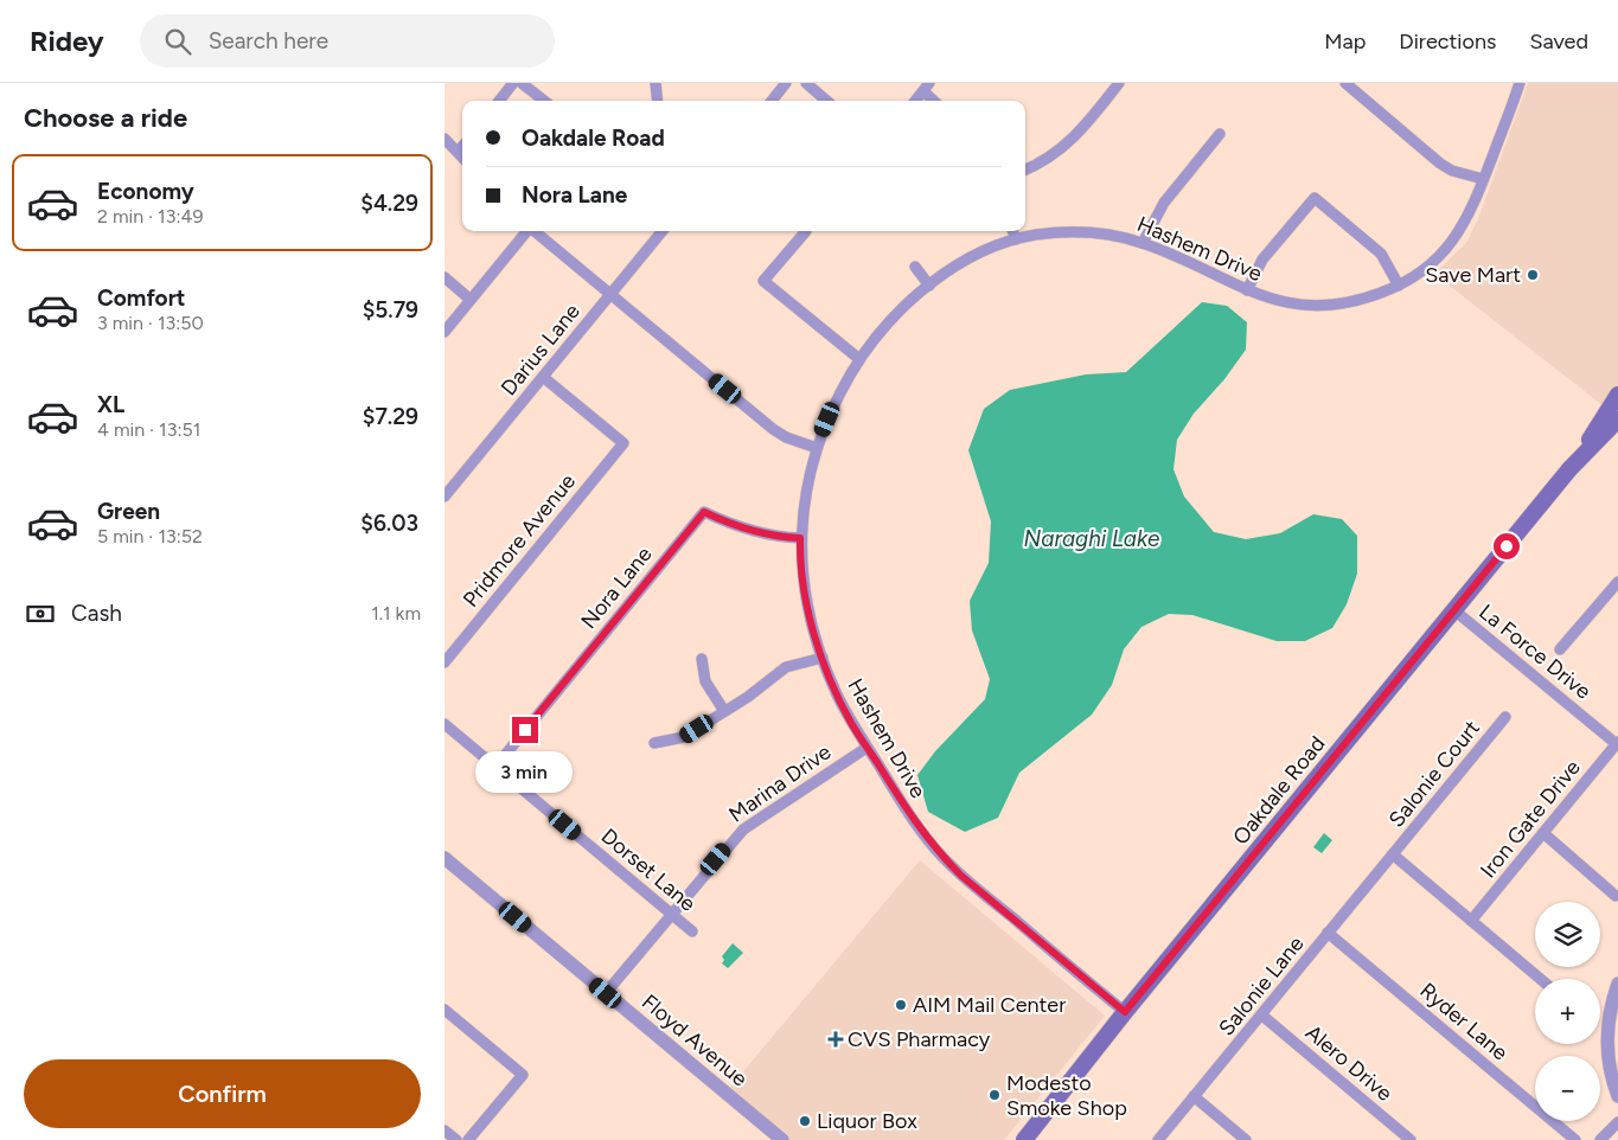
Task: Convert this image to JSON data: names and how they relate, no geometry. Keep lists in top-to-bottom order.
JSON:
{
  "streets": {
    "main road": ["Oakdale Road"],
    "street": [
      "Hashem Drive",
      "Darius Lane",
      "Pridmore Avenue",
      "Nora Lane",
      "La Force Drive",
      "Salonie Court",
      "Marina Drive",
      "Iron Gate Drive",
      "Dorset Lane",
      "Salonie Lane",
      "Ryder Lane",
      "Floyd Avenue",
      "Alero Drive"
    ]
  },
  "crossings": [
    ["Hashem Drive", "Nora Lane"],
    ["Hashem Drive", "Marina Drive"],
    ["Hashem Drive", "Oakdale Road"],
    ["Darius Lane", "Pridmore Avenue"],
    ["Nora Lane", "Dorset Lane"],
    ["La Force Drive", "Oakdale Road"],
    ["La Force Drive", "Iron Gate Drive"],
    ["Salonie Court", "Salonie Lane"],
    ["Marina Drive", "Dorset Lane"],
    ["Marina Drive", "Floyd Avenue"],
    ["Salonie Lane", "Ryder Lane"],
    ["Salonie Lane", "Alero Drive"]
  ],
  "water": ["Naraghi Lake"],
  "places": {
    "other": [
      "Save Mart",
      "AIM Mail Center",
      "Modesto Smoke Shop",
      "Liquor Box"
    ],
    "health": ["CVS Pharmacy"]
  },
  "page": {
    "header": "Ridey",
    "search": "Search here",
    "nav": ["Map", "Directions", "Saved"],
    "heading": "Choose a ride",
    "banner": ["Oakdale Road", "Nora Lane"],
    "list": [
      {
        "name": "Economy",
        "note": "2 min · 13:49",
        "value": "$4.29"
      },
      {
        "name": "Comfort",
        "note": "3 min · 13:50",
        "value": "$5.79"
      },
      {
        "name": "XL",
        "note": "4 min · 13:51",
        "value": "$7.29"
      },
      {
        "name": "Green",
        "note": "5 min · 13:52",
        "value": "$6.03"
      }
    ],
    "pay": ["Cash", "1.1 km"],
    "bubble": "3 min",
    "map_buttons": ["+", "−"],
    "buttons": "Confirm"
  }
}
